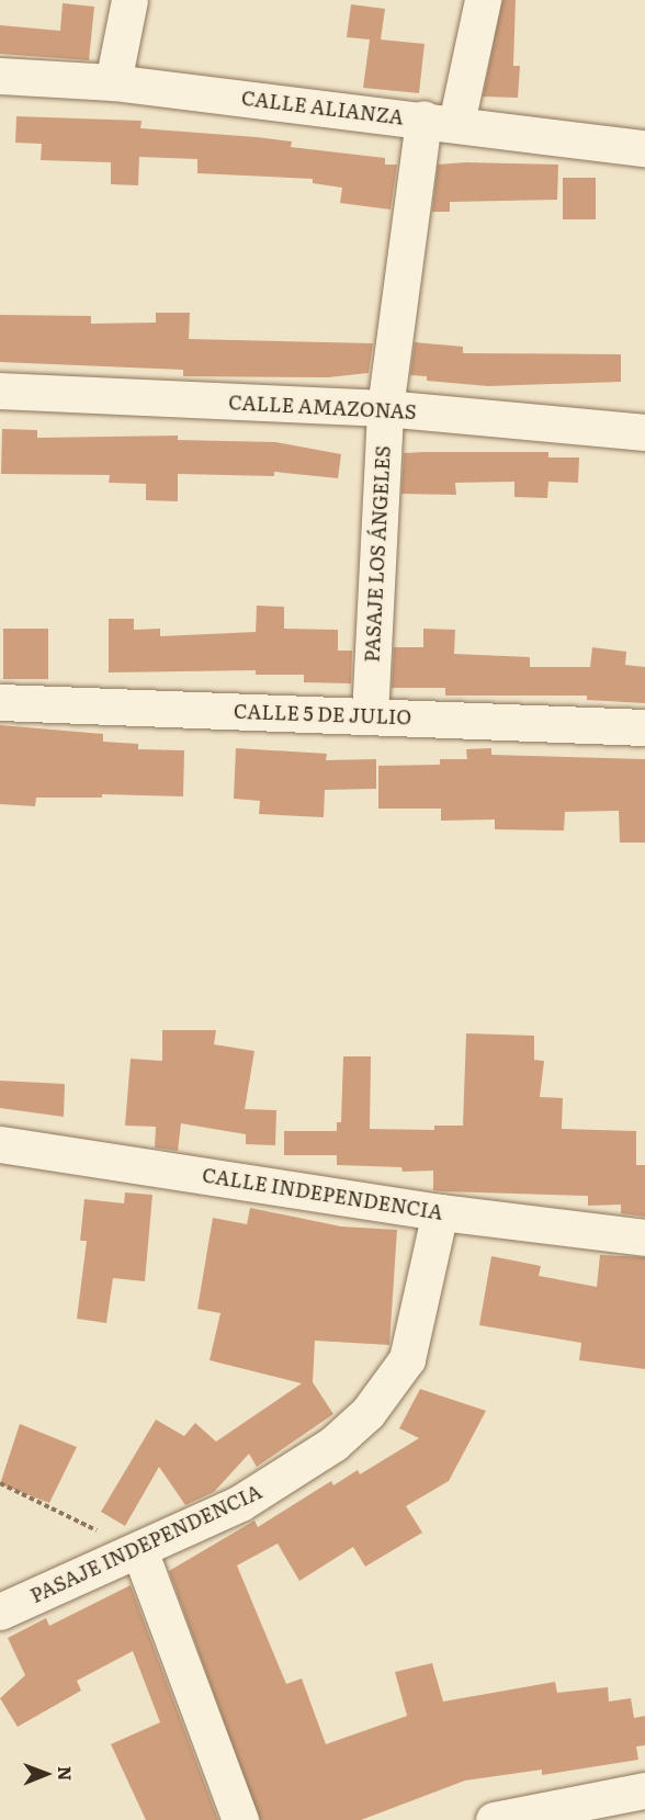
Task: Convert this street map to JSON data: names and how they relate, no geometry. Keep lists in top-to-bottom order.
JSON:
{
  "streets": {
    "street": [
      "CALLE ALIANZA",
      "CALLE AMAZONAS",
      "PASAJE LOS ÁNGELES",
      "CALLE 5 DE JULIO",
      "CALLE INDEPENDENCIA",
      "PASAJE INDEPENDENCIA"
    ]
  },
  "crossings": [
    ["CALLE ALIANZA", "PASAJE LOS ÁNGELES"],
    ["CALLE AMAZONAS", "PASAJE LOS ÁNGELES"],
    ["PASAJE LOS ÁNGELES", "CALLE 5 DE JULIO"],
    ["CALLE INDEPENDENCIA", "PASAJE INDEPENDENCIA"]
  ],
  "north": "right"
}
